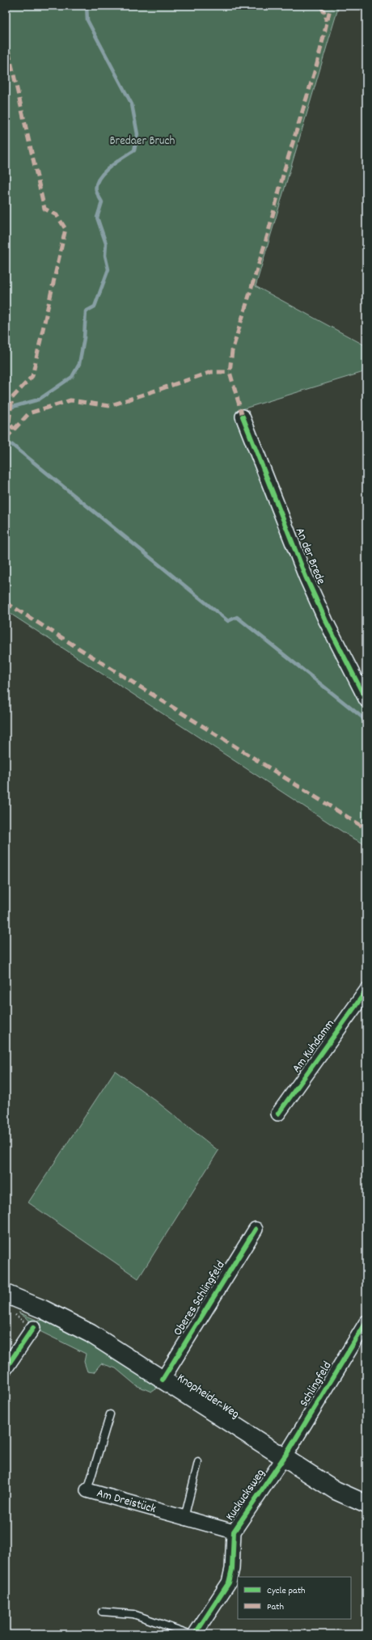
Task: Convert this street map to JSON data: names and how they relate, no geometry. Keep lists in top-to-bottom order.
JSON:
{
  "streets": {
    "main road": ["Knopheider Weg"],
    "street": [
      "An der Brede",
      "Am Kuhdamm",
      "Oberes Schlingfeld",
      "Schlingfeld",
      "Kuckucksweg",
      "Am Dreistück"
    ]
  },
  "crossings": [
    ["Oberes Schlingfeld", "Knopheider Weg"],
    ["Schlingfeld", "Knopheider Weg"],
    ["Schlingfeld", "Kuckucksweg"],
    ["Knopheider Weg", "Kuckucksweg"],
    ["Kuckucksweg", "Am Dreistück"]
  ],
  "parks": ["Bredaer Bruch"],
  "legend": ["Cycle path", "Path"]
}
